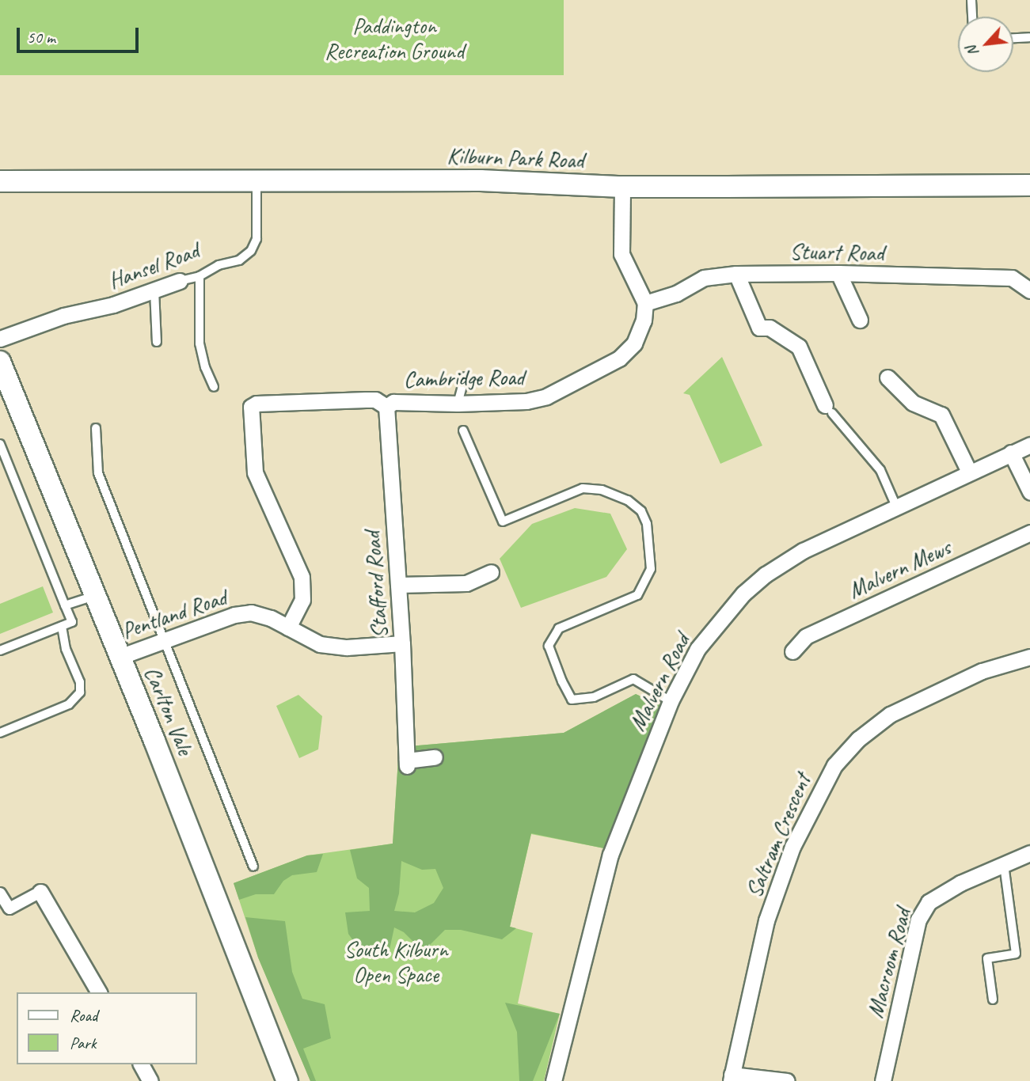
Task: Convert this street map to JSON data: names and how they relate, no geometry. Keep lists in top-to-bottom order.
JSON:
{
  "streets": {
    "main road": ["Kilburn Park Road", "Carlton Vale"],
    "street": [
      "Stuart Road",
      "Hansel Road",
      "Cambridge Road",
      "Malvern Mews",
      "Stafford Road",
      "Pentland Road",
      "Malvern Road",
      "Saltram Crescent",
      "Macroom Road"
    ]
  },
  "crossings": [
    ["Kilburn Park Road", "Hansel Road"],
    ["Stuart Road", "Cambridge Road"],
    ["Cambridge Road", "Stafford Road"],
    ["Cambridge Road", "Pentland Road"],
    ["Stafford Road", "Pentland Road"],
    ["Pentland Road", "Carlton Vale"]
  ],
  "parks": ["Paddington Recreation Ground", "South Kilburn Open Space"],
  "legend": ["Road", "Park"],
  "scale_bar": "50 m",
  "north": "bottom left"
}
